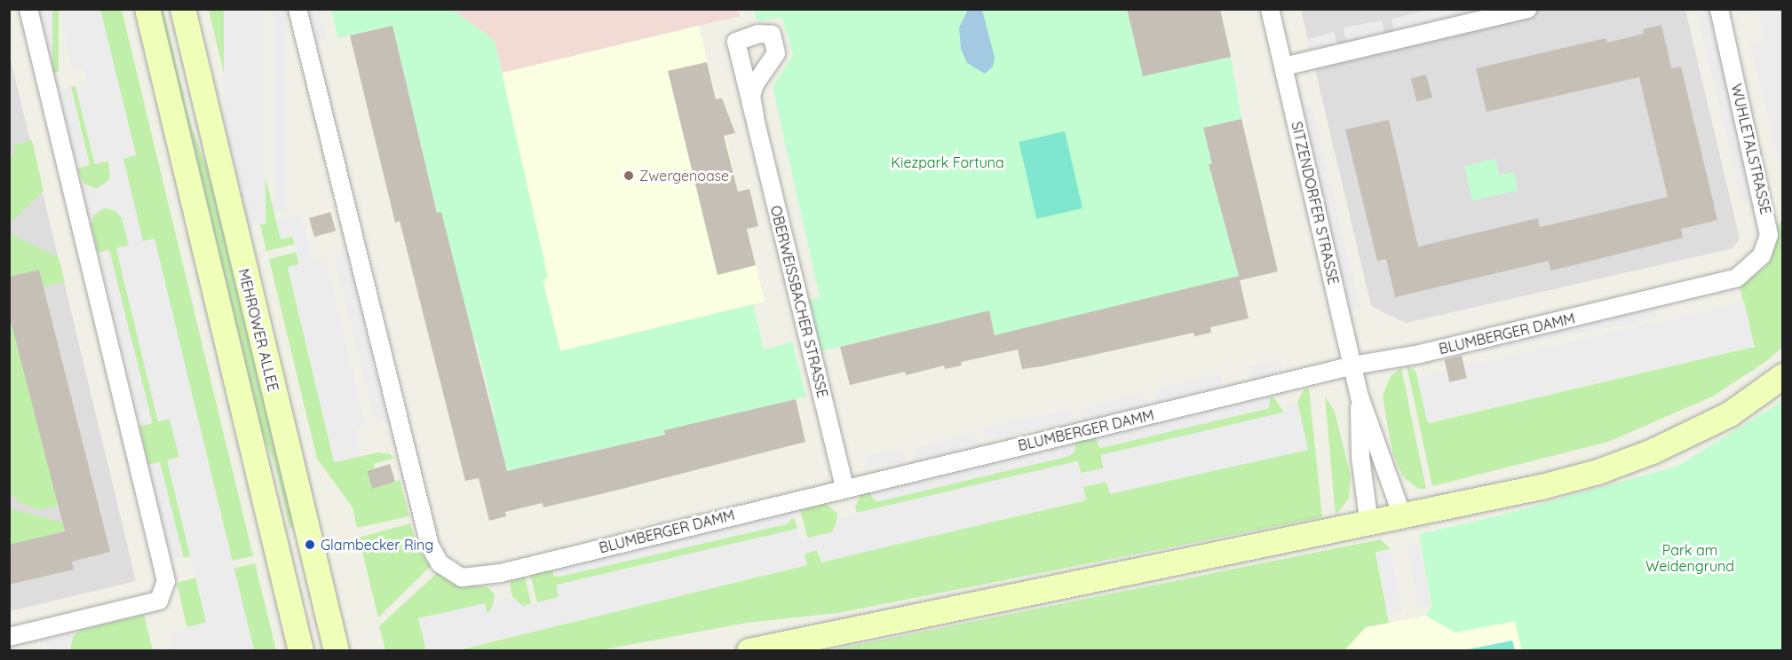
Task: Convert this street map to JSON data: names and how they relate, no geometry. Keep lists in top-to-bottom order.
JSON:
{
  "streets": {
    "main road": ["MEHROWER ALLEE"],
    "street": [
      "WUHLETALSTRASSE",
      "SITZENDORFER STRASSE",
      "OBERWEISSBACHER STRASSE",
      "BLUMBERGER DAMM"
    ]
  },
  "crossings": [
    ["WUHLETALSTRASSE", "BLUMBERGER DAMM"],
    ["SITZENDORFER STRASSE", "BLUMBERGER DAMM"],
    ["OBERWEISSBACHER STRASSE", "BLUMBERGER DAMM"]
  ],
  "parks": ["Kiezpark Fortuna", "Park am Weidengrund"],
  "places": ["Zwergenoase", "Glambecker Ring"]
}
